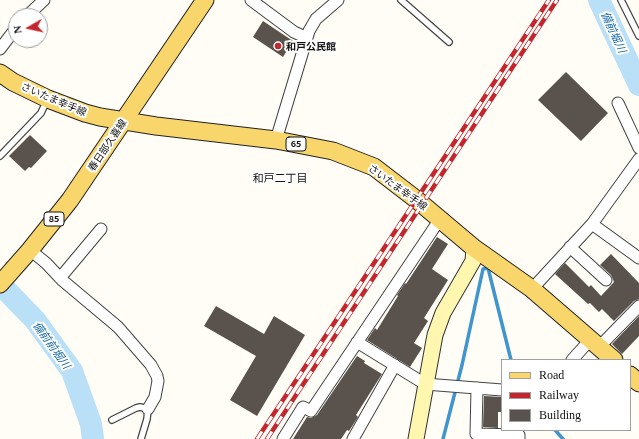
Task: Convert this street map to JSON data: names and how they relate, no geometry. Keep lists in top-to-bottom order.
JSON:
{
  "streets": {
    "main road": [
      "さいたま幸手線",
      "65",
      "春日部久喜線",
      "85"
    ]
  },
  "crossings": [
    ["さいたま幸手線", "春日部久喜線"]
  ],
  "districts": ["和戸二丁目"],
  "water": ["備前堀川", "備前前堀川"],
  "places": ["和戸公民館"],
  "legend": ["Road", "Railway", "Building"],
  "north": "left"
}
